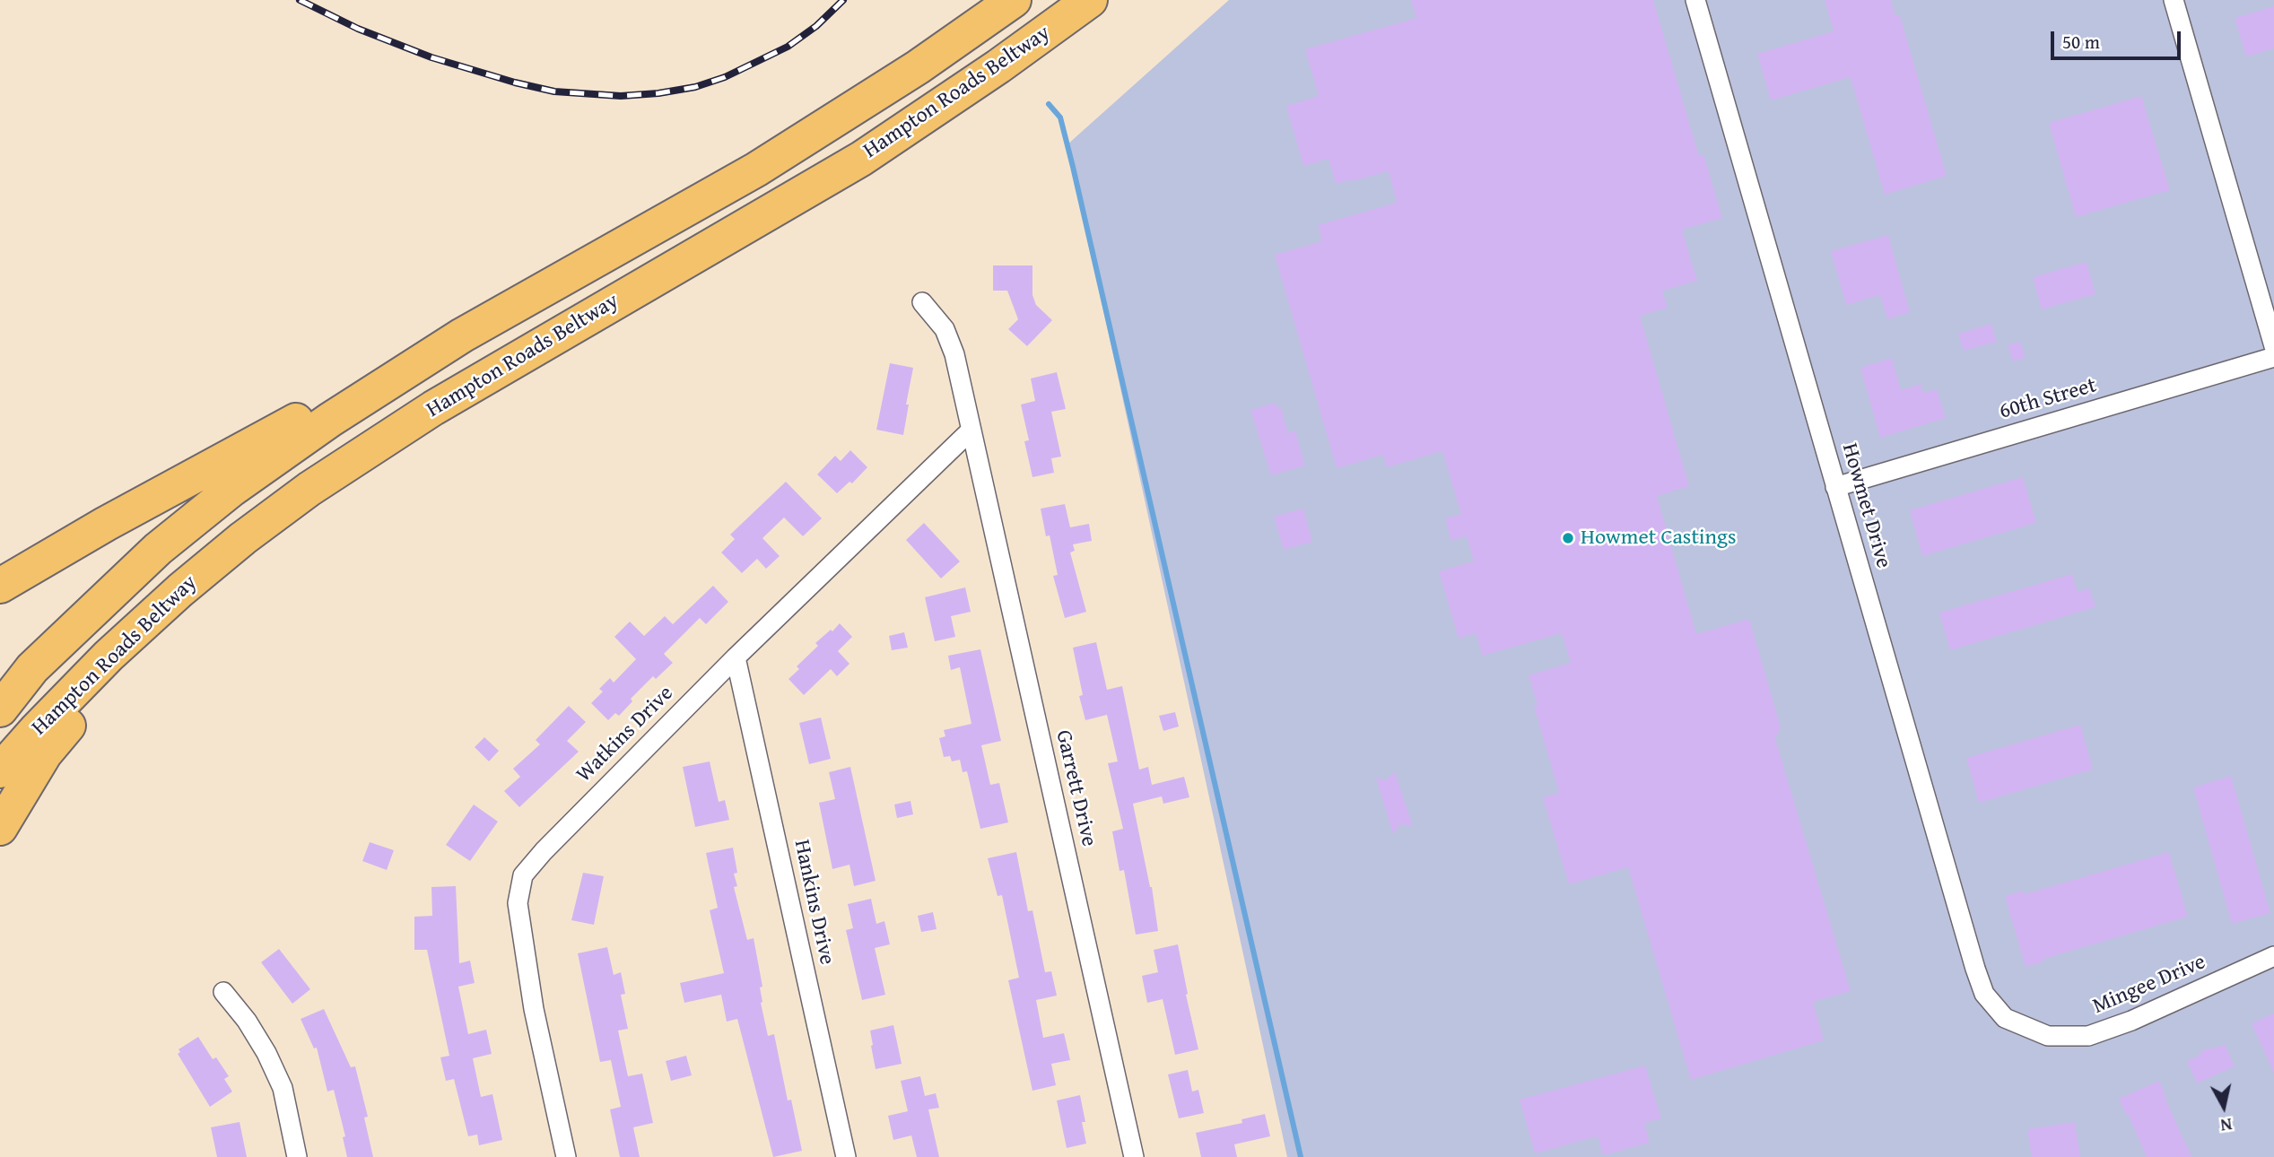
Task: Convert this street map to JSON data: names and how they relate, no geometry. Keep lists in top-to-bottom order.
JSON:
{
  "streets": {
    "highway": ["Hampton Roads Beltway"],
    "street": [
      "60th Street",
      "Howmet Drive",
      "Watkins Drive",
      "Garrett Drive",
      "Hankins Drive",
      "Mingee Drive"
    ]
  },
  "crossings": [
    ["60th Street", "Howmet Drive"],
    ["Howmet Drive", "Mingee Drive"],
    ["Watkins Drive", "Garrett Drive"],
    ["Watkins Drive", "Hankins Drive"]
  ],
  "places": ["Howmet Castings"],
  "scale_bar": "50 m",
  "north": "bottom"
}
